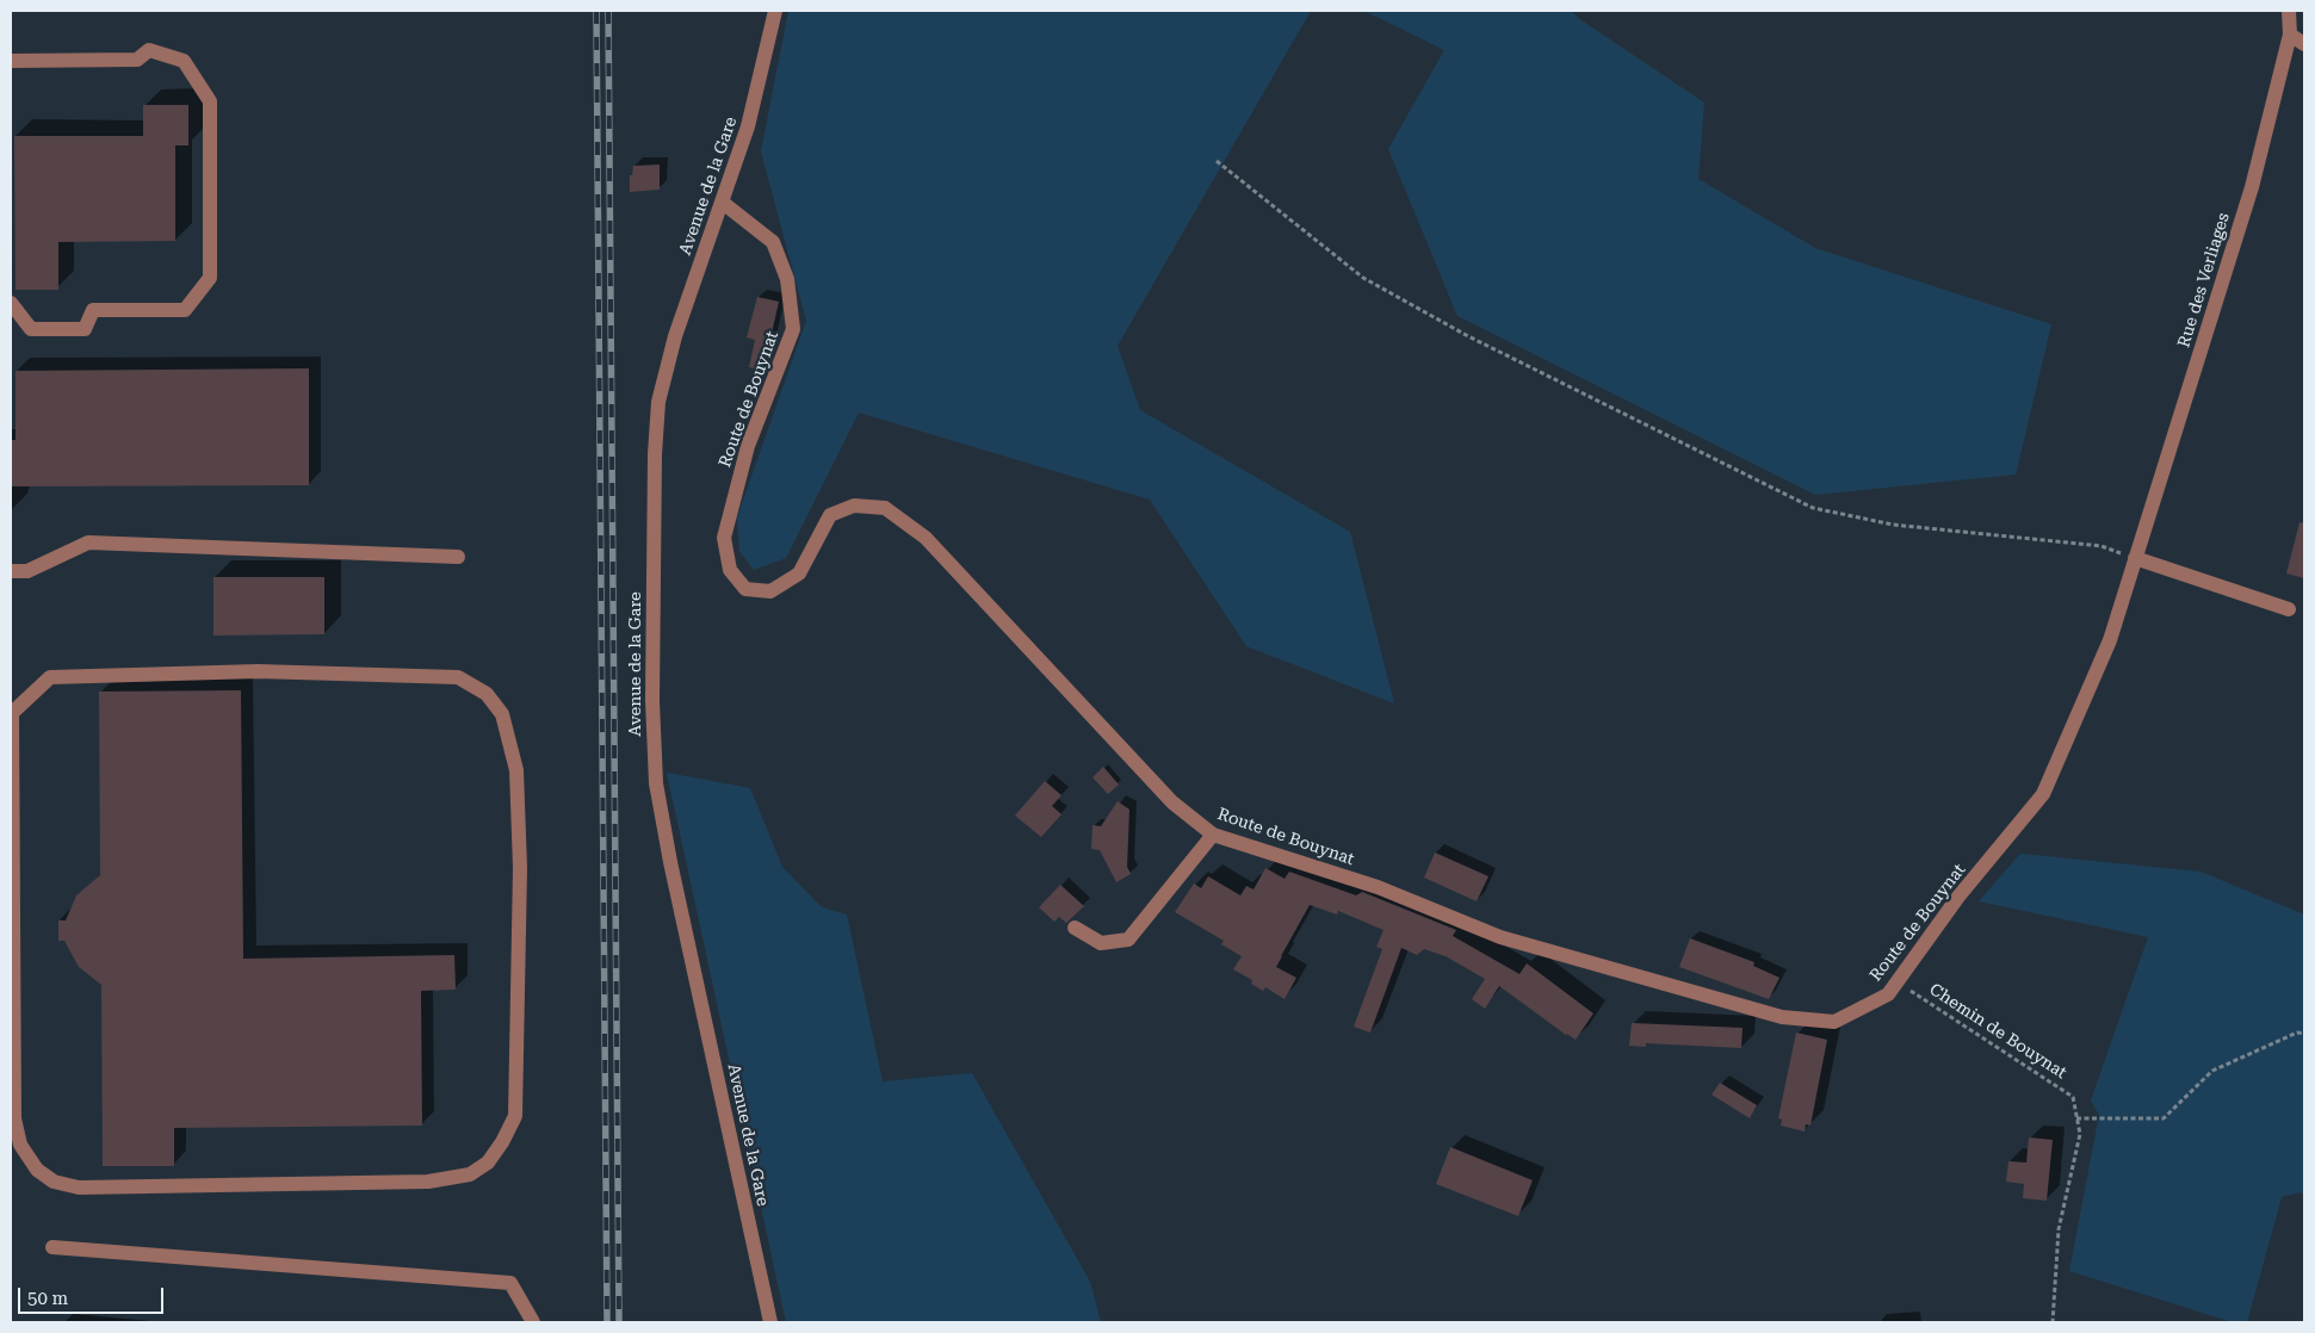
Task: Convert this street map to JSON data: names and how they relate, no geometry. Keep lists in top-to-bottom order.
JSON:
{
  "streets": {
    "street": ["Avenue de la Gare", "Rue des Verliages", "Route de Bouynat"],
    "path": ["Chemin de Bouynat"]
  },
  "crossings": [
    ["Avenue de la Gare", "Route de Bouynat"],
    ["Rue des Verliages", "Route de Bouynat"],
    ["Route de Bouynat", "Chemin de Bouynat"]
  ],
  "scale_bar": "50 m"
}
